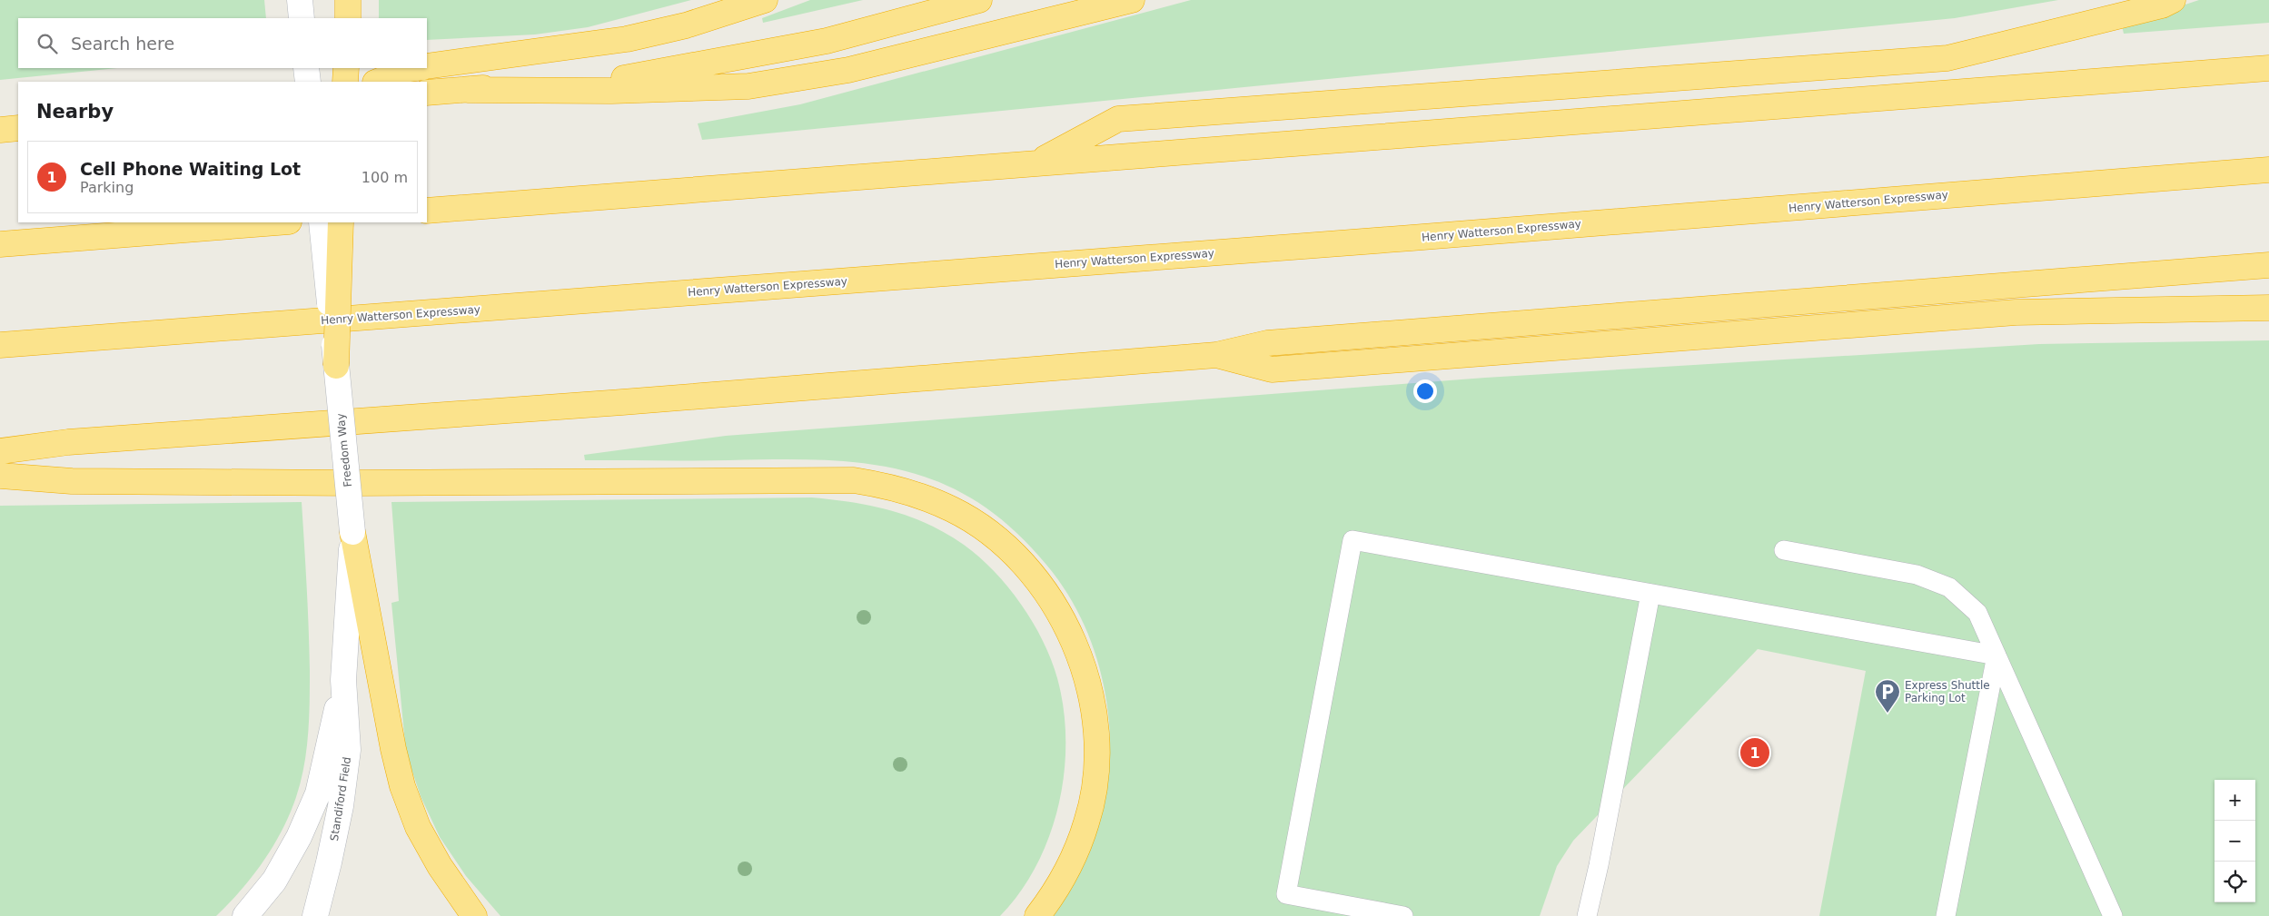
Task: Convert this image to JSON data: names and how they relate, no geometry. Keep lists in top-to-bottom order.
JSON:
{
  "streets": {
    "highway": ["Henry Watterson Expressway"],
    "main road": ["Freedom Way", "Standiford Field"]
  },
  "crossings": [
    ["Freedom Way", "Standiford Field"]
  ],
  "places": {
    "parking": ["Express Shuttle Parking Lot"]
  },
  "page": {
    "search": "Search here",
    "heading": "Nearby",
    "list": [
      {
        "mark": "1",
        "name": "Cell Phone Waiting Lot",
        "note": "Parking",
        "value": "100 m"
      }
    ],
    "pins": "1",
    "map_buttons": ["+", "−"]
  }
}
